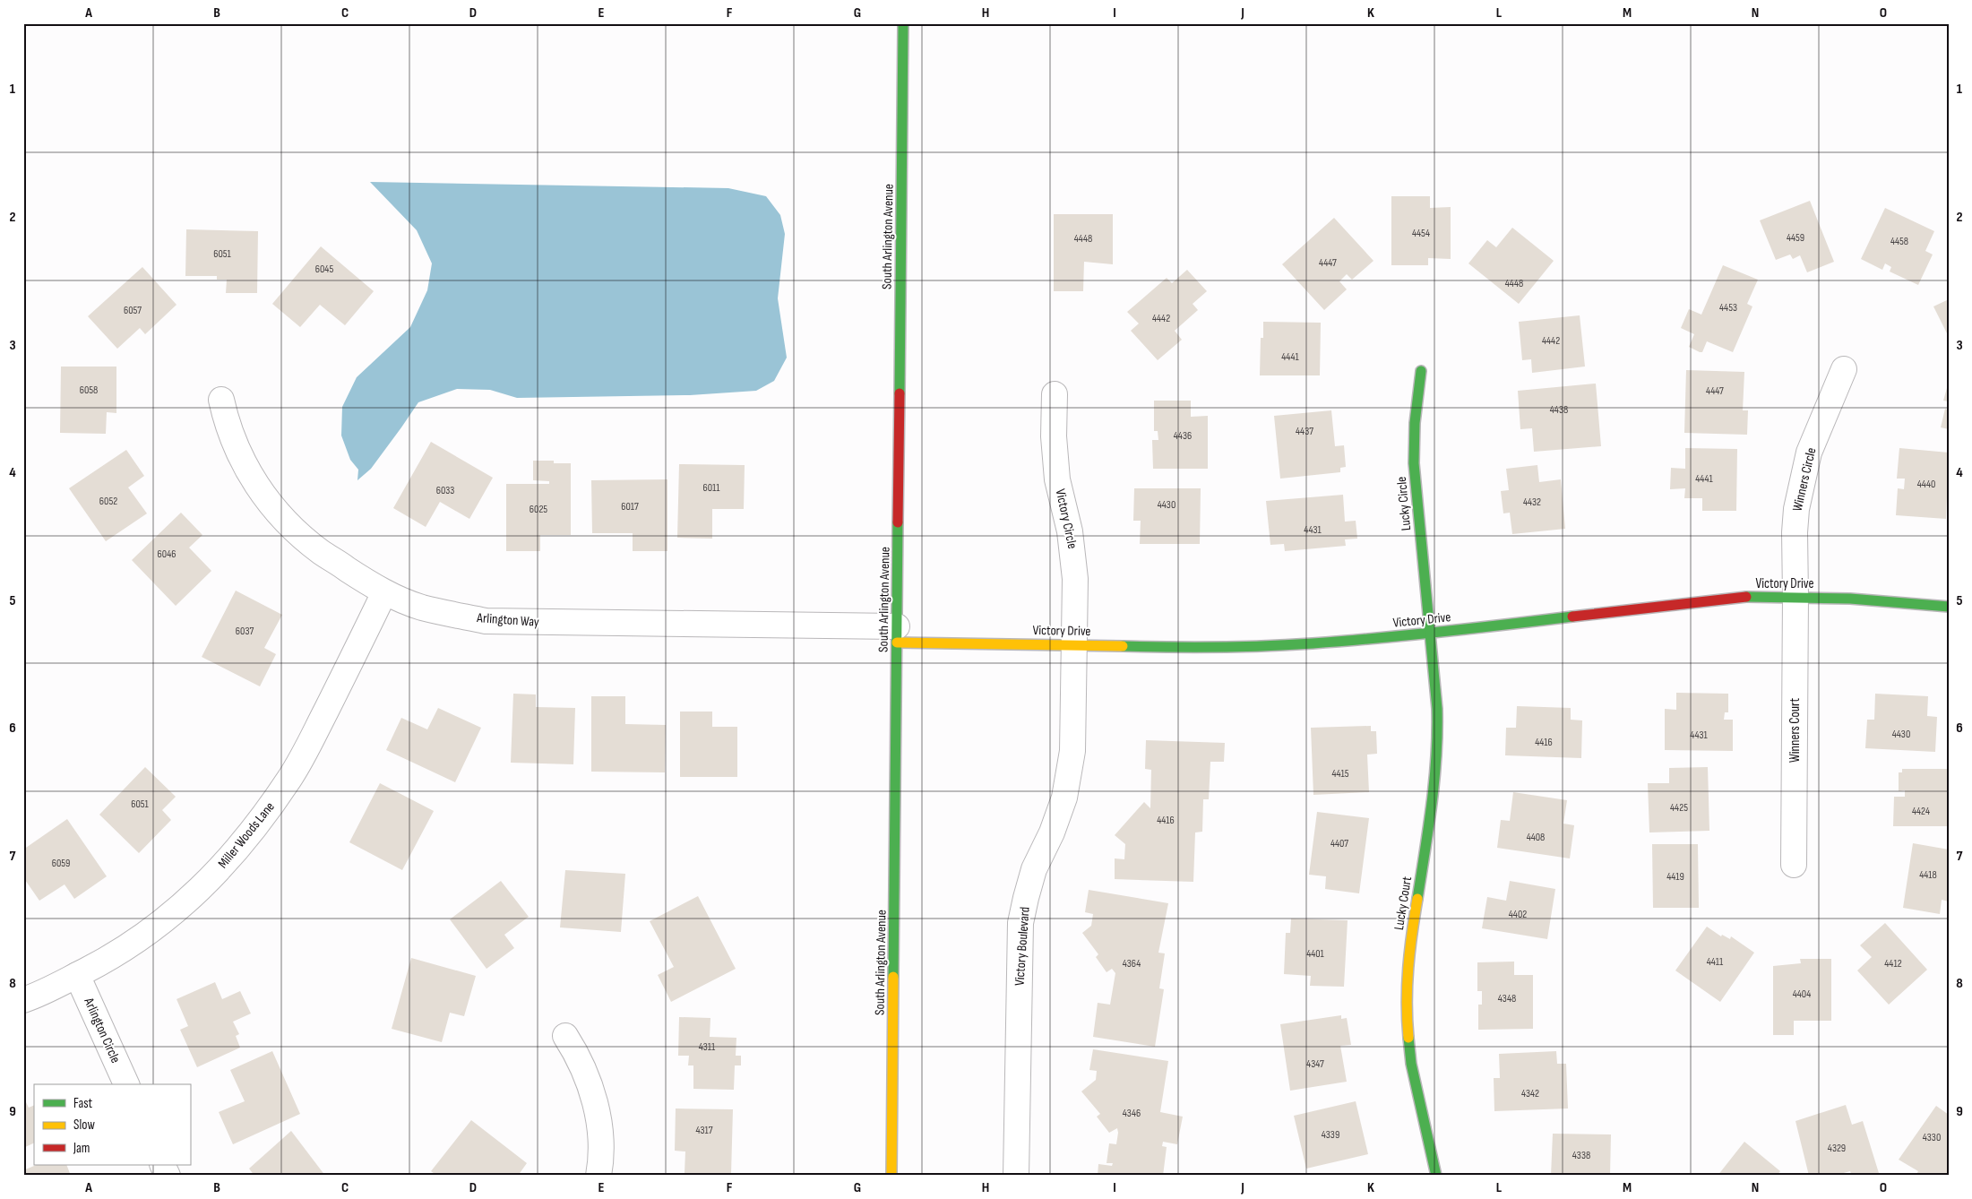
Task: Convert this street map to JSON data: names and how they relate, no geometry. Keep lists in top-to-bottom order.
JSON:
{
  "streets": {
    "street": [
      "South Arlington Avenue",
      "Winners Circle",
      "Lucky Circle",
      "Victory Circle",
      "Victory Drive",
      "Arlington Way",
      "Winners Court",
      "Miller Woods Lane",
      "Lucky Court",
      "Victory Boulevard",
      "Arlington Circle"
    ]
  },
  "crossings": [
    ["South Arlington Avenue", "Victory Drive"],
    ["South Arlington Avenue", "Arlington Way"],
    ["Winners Circle", "Victory Drive"],
    ["Winners Circle", "Winners Court"],
    ["Lucky Circle", "Victory Drive"],
    ["Lucky Circle", "Lucky Court"],
    ["Victory Circle", "Victory Drive"],
    ["Victory Circle", "Victory Boulevard"],
    ["Victory Drive", "Arlington Way"],
    ["Victory Drive", "Winners Court"],
    ["Victory Drive", "Lucky Court"],
    ["Victory Drive", "Victory Boulevard"],
    ["Arlington Way", "Miller Woods Lane"],
    ["Miller Woods Lane", "Arlington Circle"]
  ],
  "house_numbers": [
    "4454",
    "4459",
    "4448",
    "4458",
    "6051",
    "4447",
    "6045",
    "4448",
    "4453",
    "6057",
    "4442",
    "4442",
    "4441",
    "6058",
    "4447",
    "4438",
    "4437",
    "4436",
    "4441",
    "4440",
    "6011",
    "6033",
    "6052",
    "4432",
    "4430",
    "6017",
    "6025",
    "4431",
    "6046",
    "6037",
    "4430",
    "4431",
    "4416",
    "4415",
    "6051",
    "4425",
    "4424",
    "4416",
    "4408",
    "4407",
    "6059",
    "4418",
    "4419",
    "4402",
    "4401",
    "4411",
    "4364",
    "4412",
    "4404",
    "4348",
    "4311",
    "4347",
    "4342",
    "4346",
    "4317",
    "4339",
    "4330",
    "4329",
    "4338"
  ],
  "legend": ["Fast", "Slow", "Jam"],
  "grid": {
    "columns": [
      "A",
      "B",
      "C",
      "D",
      "E",
      "F",
      "G",
      "H",
      "I",
      "J",
      "K",
      "L",
      "M",
      "N",
      "O"
    ],
    "rows": [
      "1",
      "2",
      "3",
      "4",
      "5",
      "6",
      "7",
      "8",
      "9"
    ]
  }
}
